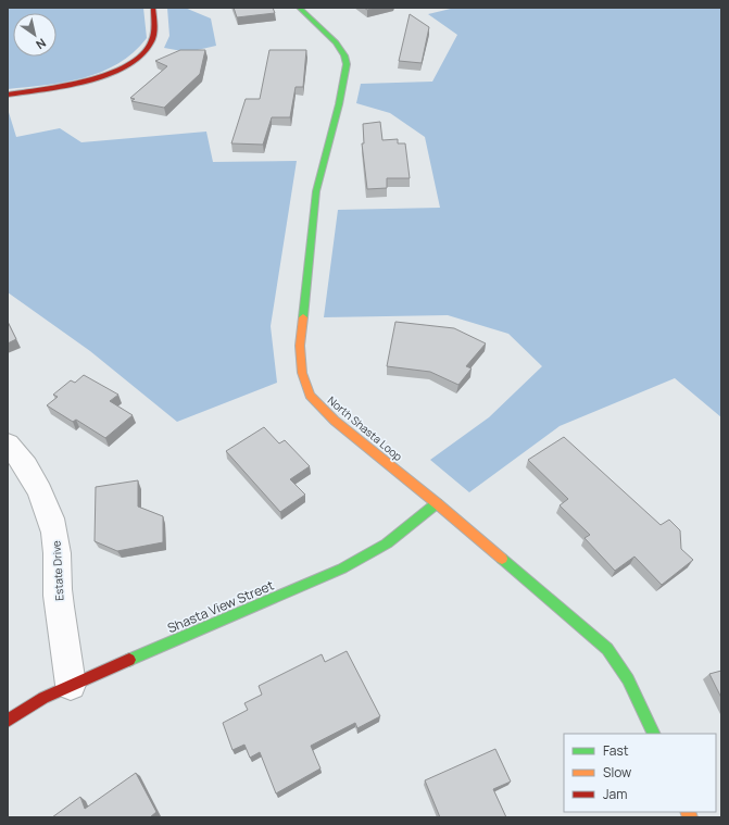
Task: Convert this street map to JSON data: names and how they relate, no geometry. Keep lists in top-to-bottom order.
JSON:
{
  "streets": {
    "street": ["North Shasta Loop", "Estate Drive", "Shasta View Street"]
  },
  "crossings": [
    ["North Shasta Loop", "Shasta View Street"],
    ["Estate Drive", "Shasta View Street"]
  ],
  "legend": ["Fast", "Slow", "Jam"],
  "north": "bottom right"
}
